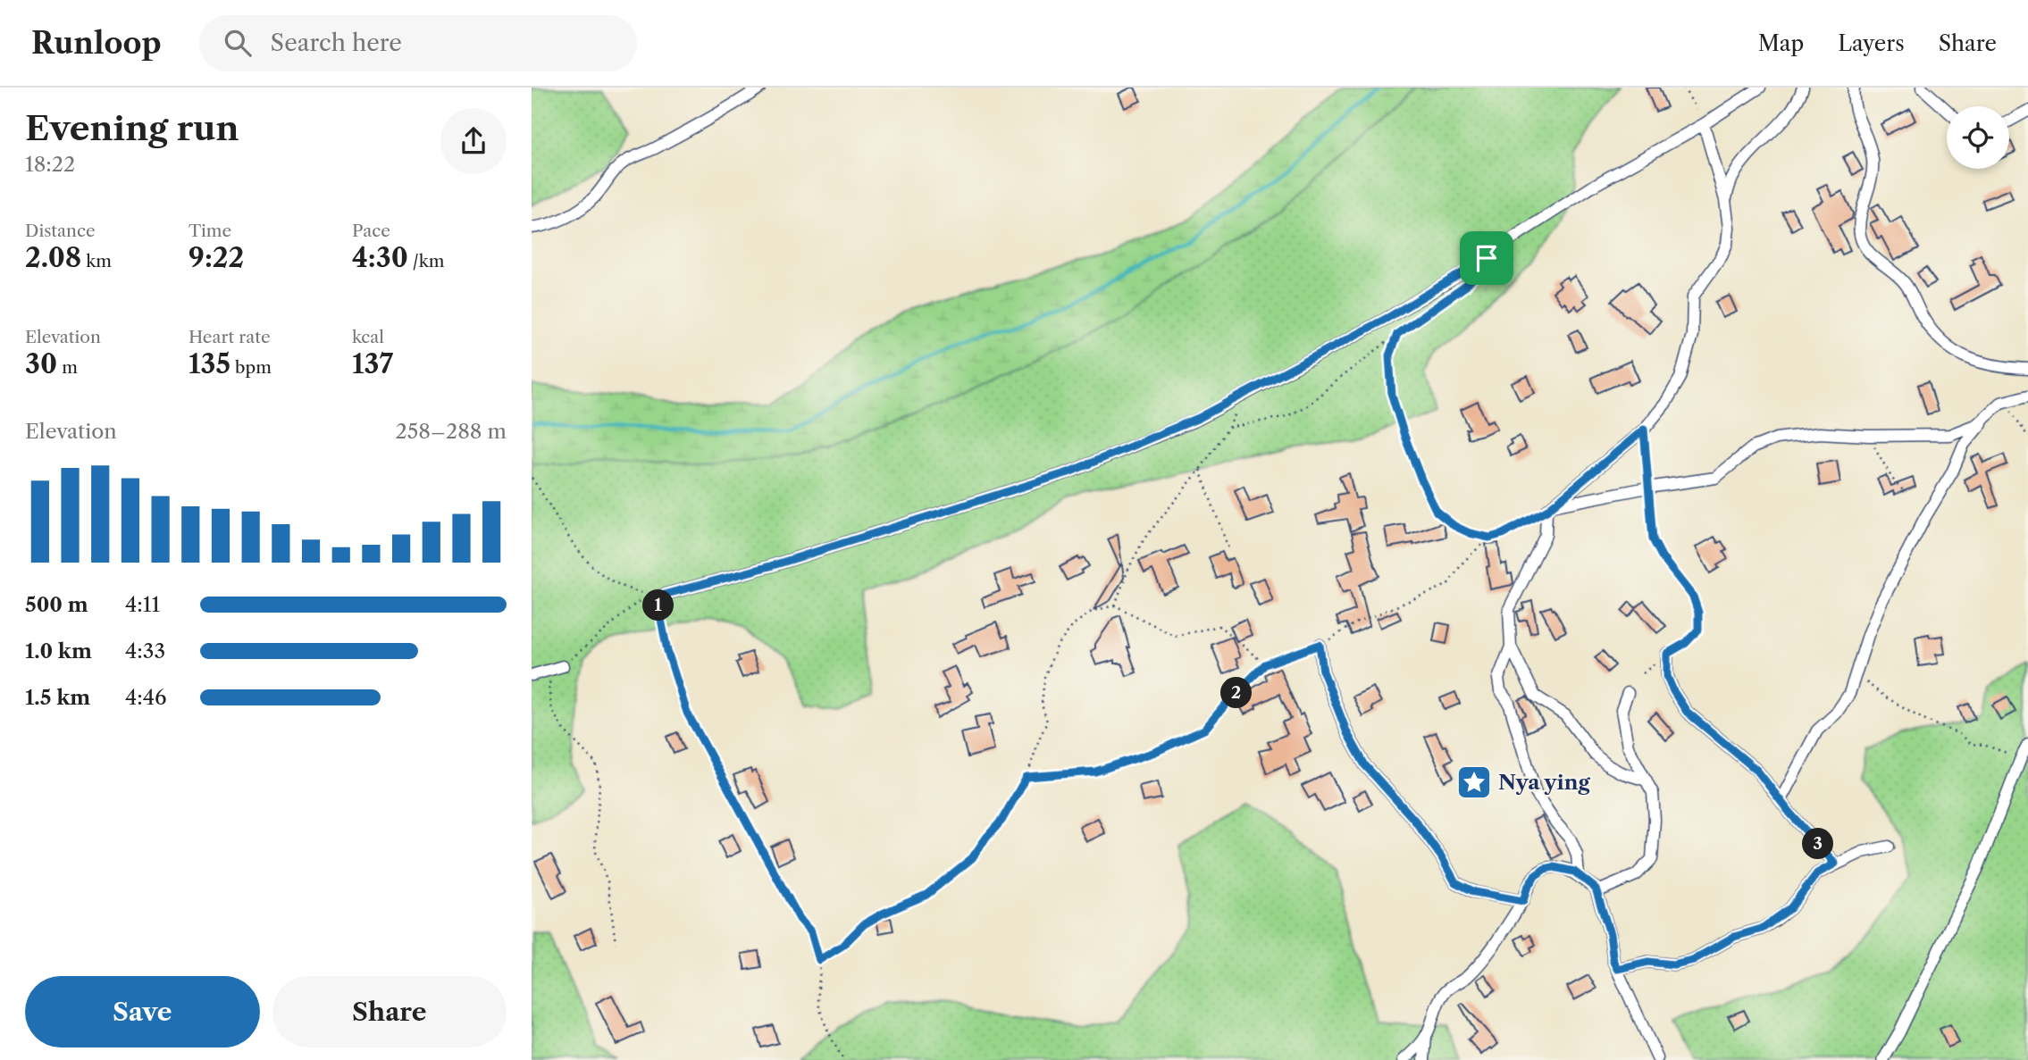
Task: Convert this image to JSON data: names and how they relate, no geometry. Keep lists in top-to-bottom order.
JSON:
{
  "places": {
    "place": ["Nya ying"]
  },
  "page": {
    "header": "Runloop",
    "search": "Search here",
    "nav": ["Map", "Layers", "Share"],
    "heading": ["Evening run", "18:22"],
    "stats": [
      ["Distance", "2.08 km"],
      ["Time", "9:22"],
      ["Pace", "4:30 /km"],
      ["Elevation", "30 m"],
      ["Heart rate", "135 bpm"],
      ["kcal", "137"]
    ],
    "chart": ["Elevation", "258–288 m"],
    "list": [
      {
        "name": "500 m",
        "note": "4:11"
      },
      {
        "name": "1.0 km",
        "note": "4:33"
      },
      {
        "name": "1.5 km",
        "note": "4:46"
      }
    ],
    "pins": ["1", "2", "3"],
    "buttons": ["Save", "Share"]
  }
}
